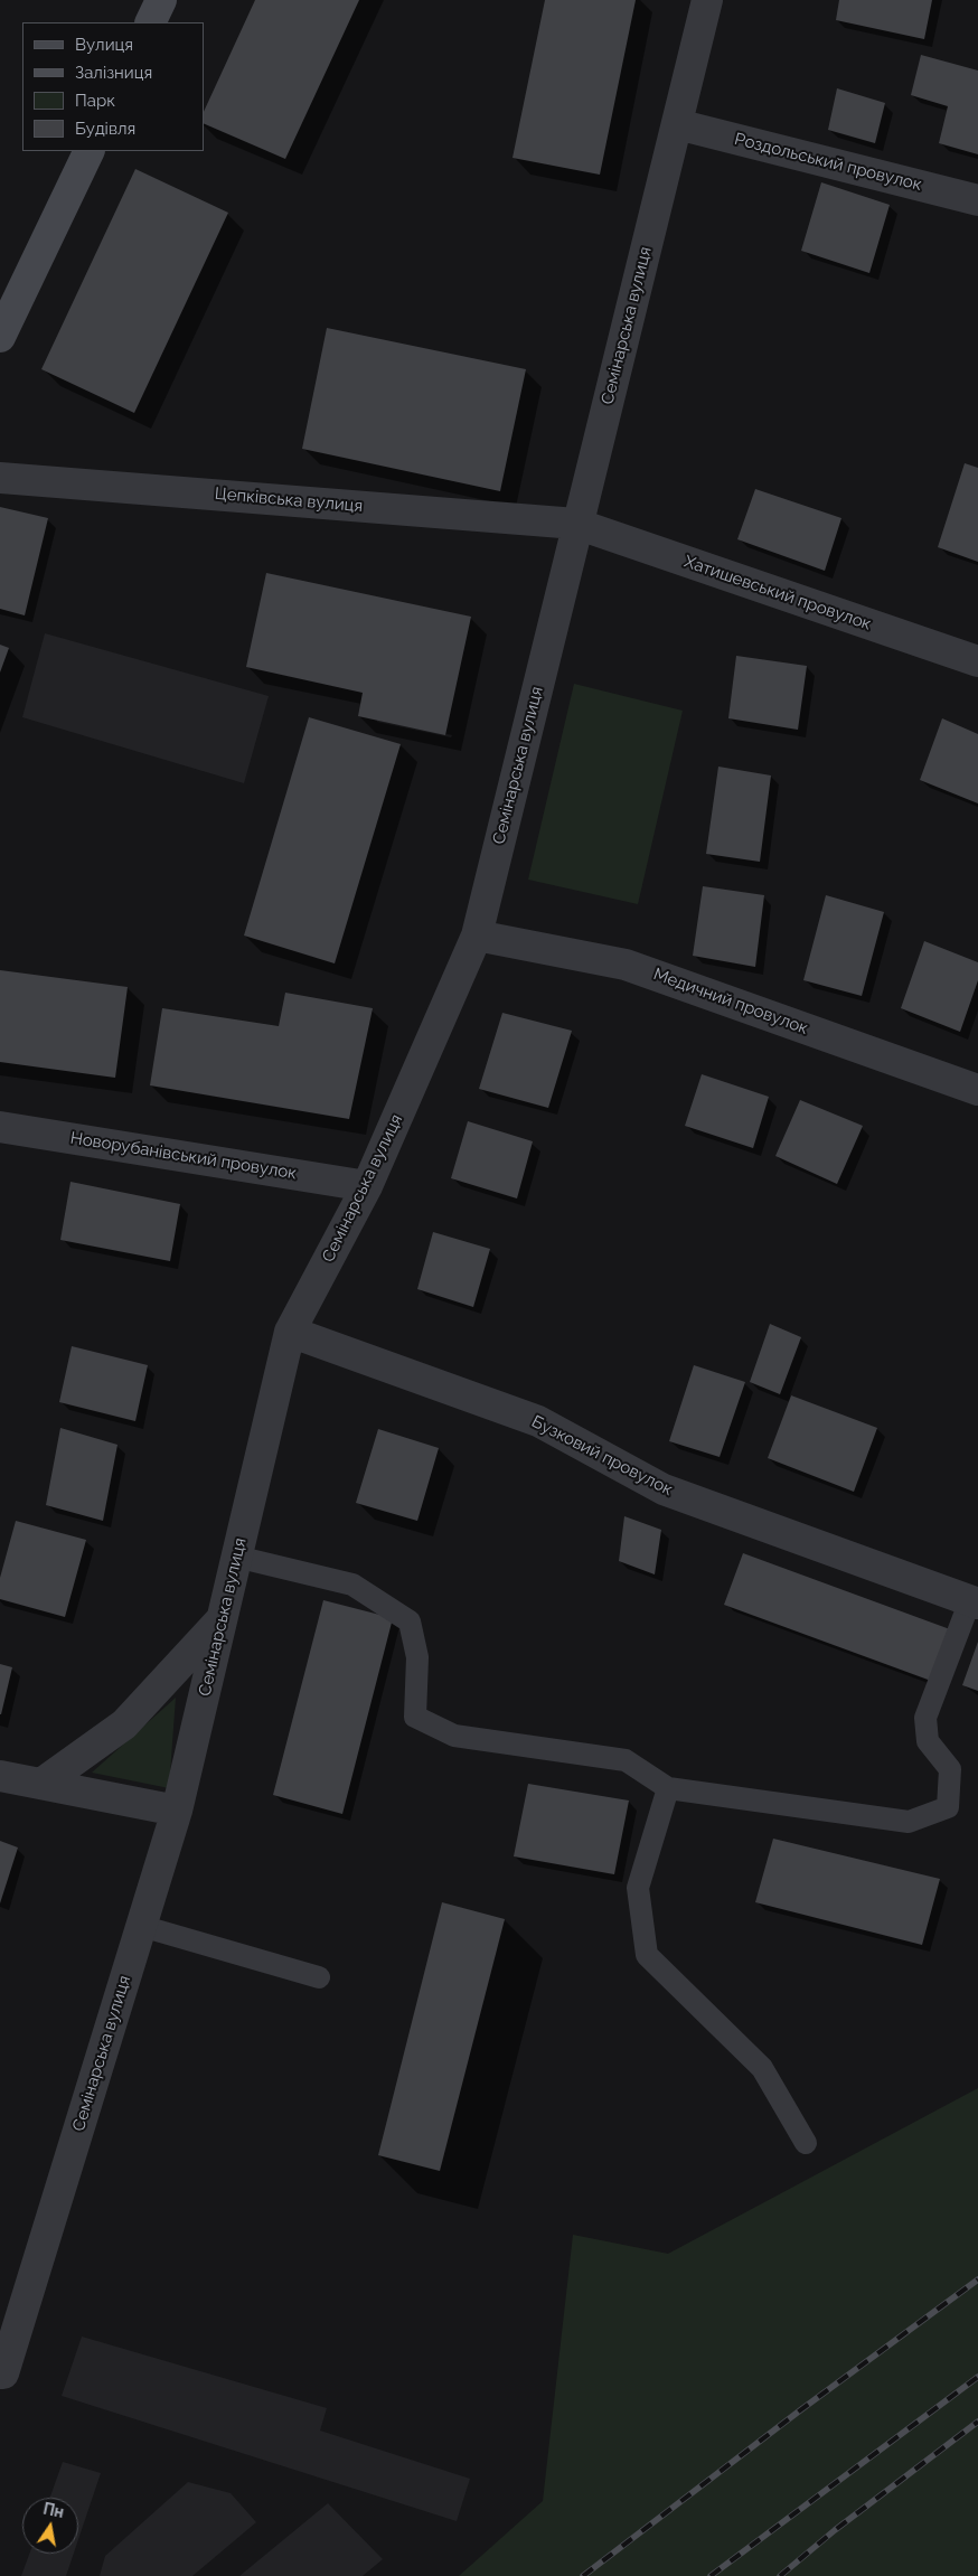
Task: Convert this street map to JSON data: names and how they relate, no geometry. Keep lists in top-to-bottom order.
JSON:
{
  "streets": {
    "street": [
      "Роздольський провулок",
      "Семінарська вулиця",
      "Цепківська вулиця",
      "Хатишевський провулок",
      "Медичний провулок",
      "Новорубанівський провулок",
      "Бузковий провулок"
    ]
  },
  "crossings": [
    ["Роздольський провулок", "Семінарська вулиця"],
    ["Семінарська вулиця", "Цепківська вулиця"],
    ["Семінарська вулиця", "Хатишевський провулок"],
    ["Семінарська вулиця", "Медичний провулок"],
    ["Семінарська вулиця", "Новорубанівський провулок"],
    ["Семінарська вулиця", "Бузковий провулок"],
    ["Цепківська вулиця", "Хатишевський провулок"]
  ],
  "legend": [
    "Вулиця",
    "Залізниця",
    "Парк",
    "Будівля"
  ],
  "north": "top"
}
